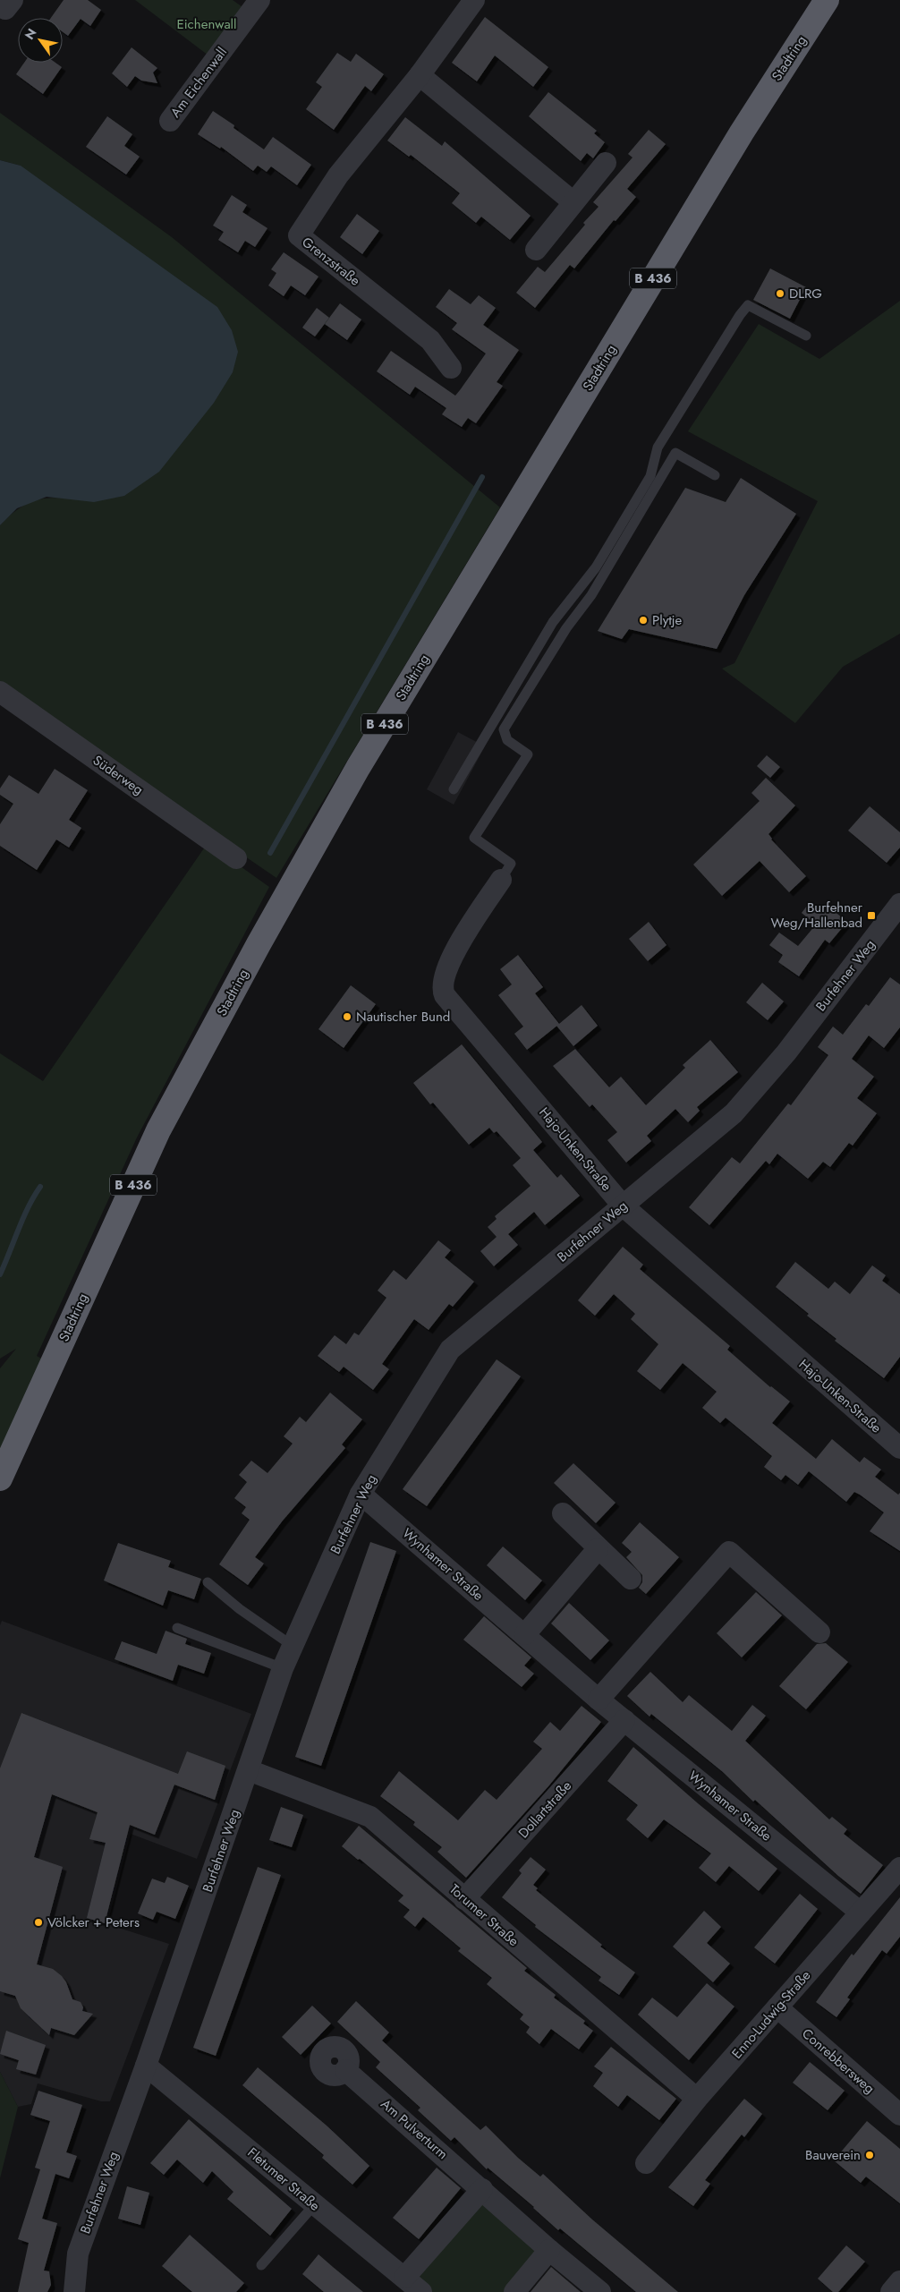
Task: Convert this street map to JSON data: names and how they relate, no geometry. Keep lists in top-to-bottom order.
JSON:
{
  "streets": {
    "highway": ["Stadtring", "B 436"],
    "street": [
      "Am Eichenwall",
      "Grenzstraße",
      "Süderweg",
      "Burfehner Weg",
      "Hajo-Unken-Straße",
      "Wynhamer Straße",
      "Dollartstraße",
      "Torumer Straße",
      "Enno-Ludwig-Straße",
      "Conrebbersweg",
      "Am Pulverturm",
      "Fletumer Straße"
    ]
  },
  "crossings": [
    ["Burfehner Weg", "Hajo-Unken-Straße"],
    ["Burfehner Weg", "Wynhamer Straße"],
    ["Burfehner Weg", "Torumer Straße"],
    ["Burfehner Weg", "Fletumer Straße"],
    ["Wynhamer Straße", "Dollartstraße"],
    ["Wynhamer Straße", "Enno-Ludwig-Straße"],
    ["Dollartstraße", "Torumer Straße"],
    ["Torumer Straße", "Enno-Ludwig-Straße"],
    ["Enno-Ludwig-Straße", "Conrebbersweg"]
  ],
  "parks": ["Eichenwall"],
  "places": {
    "other": [
      "DLRG",
      "Plytje",
      "Nautischer Bund",
      "Völcker + Peters",
      "Bauverein"
    ],
    "transit": ["Burfehner Weg/Hallenbad"]
  },
  "north": "top left"
}
